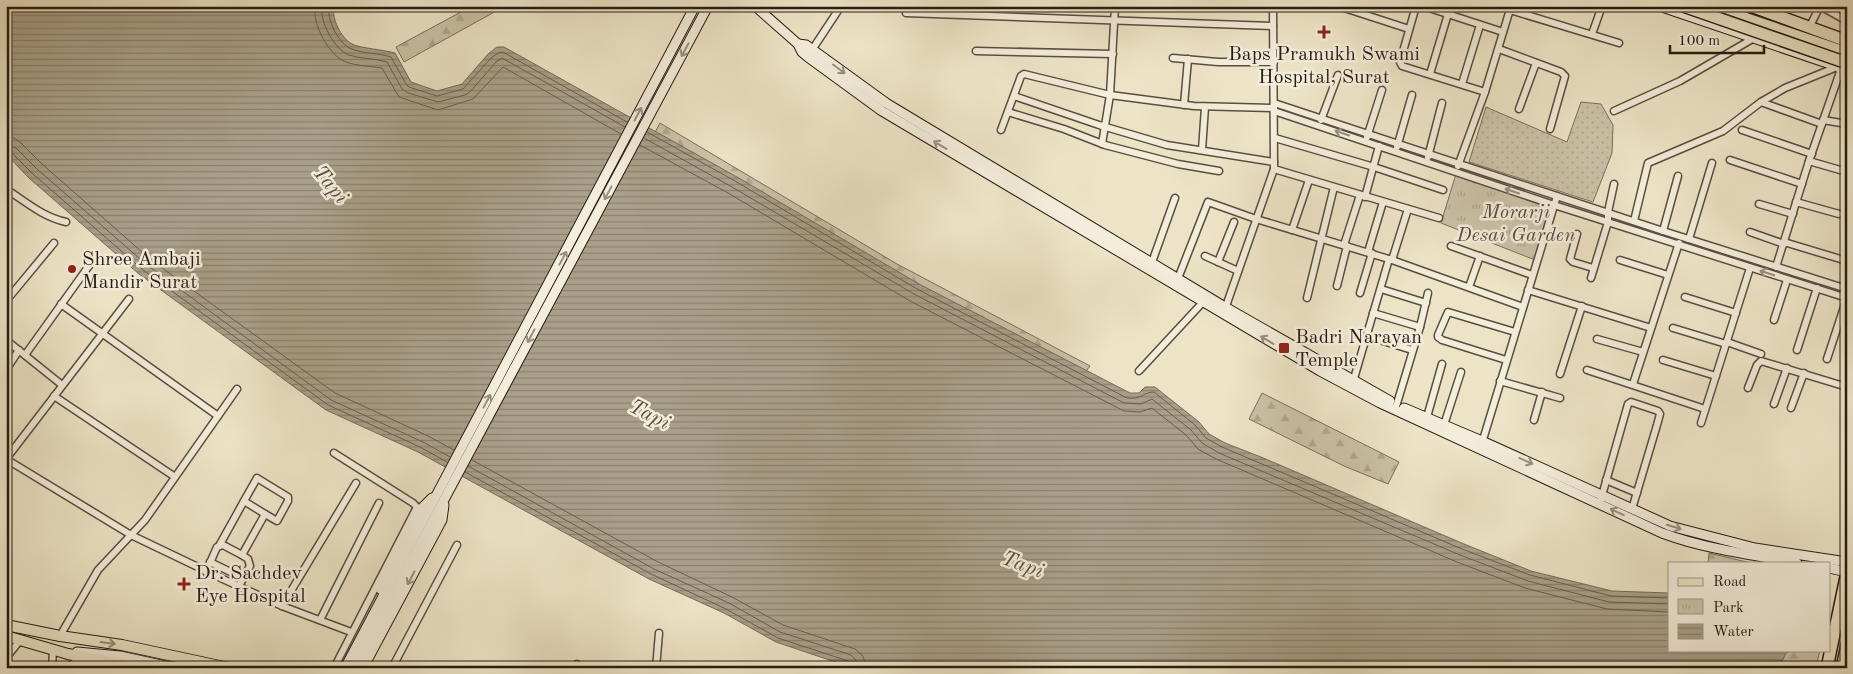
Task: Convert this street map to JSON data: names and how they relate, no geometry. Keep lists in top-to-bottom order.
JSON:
{
  "water": ["Tapi"],
  "parks": ["Morarji Desai Garden"],
  "places": {
    "health": ["Baps Pramukh Swami Hospital, Surat", "Dr. Sachdev Eye Hospital"],
    "other": ["Shree Ambaji Mandir Surat"],
    "transit": ["Badri Narayan Temple"]
  },
  "legend": ["Road", "Park", "Water"],
  "scale_bar": "100 m"
}
